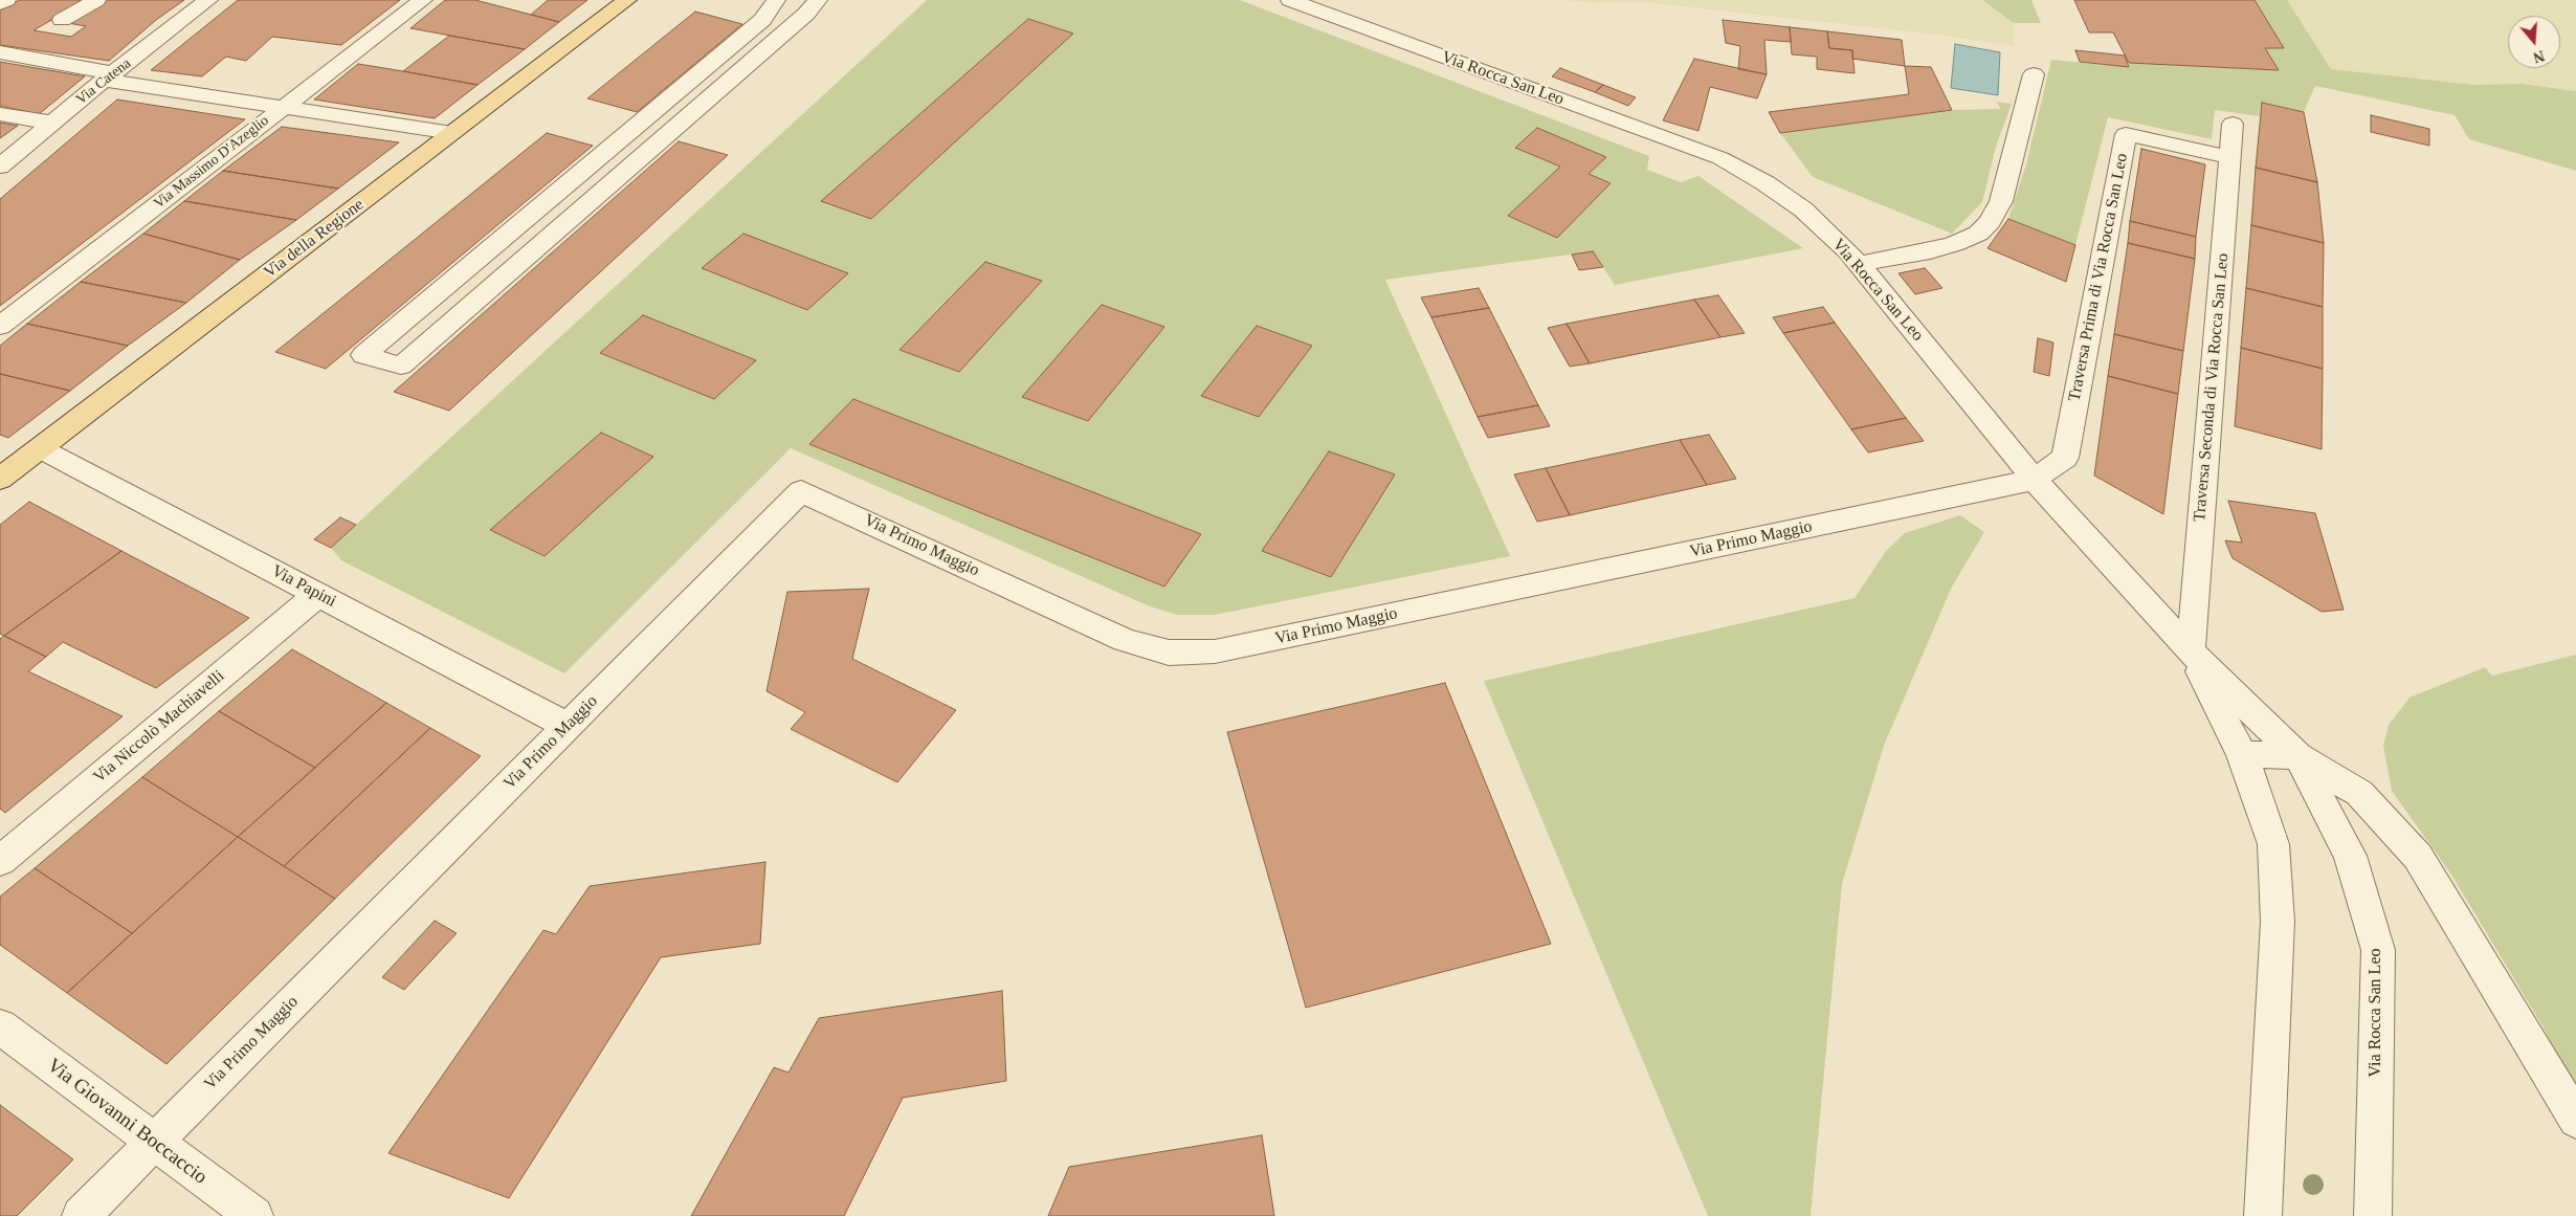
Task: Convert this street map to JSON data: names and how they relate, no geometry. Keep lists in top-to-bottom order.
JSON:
{
  "streets": {
    "main road": ["Via della Regione"],
    "street": [
      "Via Rocca San Leo",
      "Via Catena",
      "Via Massimo D'Azeglio",
      "Traversa Prima di Via Rocca San Leo",
      "Traversa Seconda di Via Rocca San Leo",
      "Via Primo Maggio",
      "Via Papini",
      "Via Niccolò Machiavelli",
      "Via Giovanni Boccaccio"
    ]
  },
  "crossings": [
    ["Via Rocca San Leo", "Traversa Prima di Via Rocca San Leo"],
    ["Via Rocca San Leo", "Traversa Seconda di Via Rocca San Leo"],
    ["Via Rocca San Leo", "Via Primo Maggio"],
    ["Via della Regione", "Via Papini"],
    ["Traversa Prima di Via Rocca San Leo", "Traversa Seconda di Via Rocca San Leo"],
    ["Traversa Prima di Via Rocca San Leo", "Via Primo Maggio"],
    ["Via Primo Maggio", "Via Papini"],
    ["Via Primo Maggio", "Via Giovanni Boccaccio"],
    ["Via Papini", "Via Niccolò Machiavelli"]
  ],
  "north": "bottom"
}
